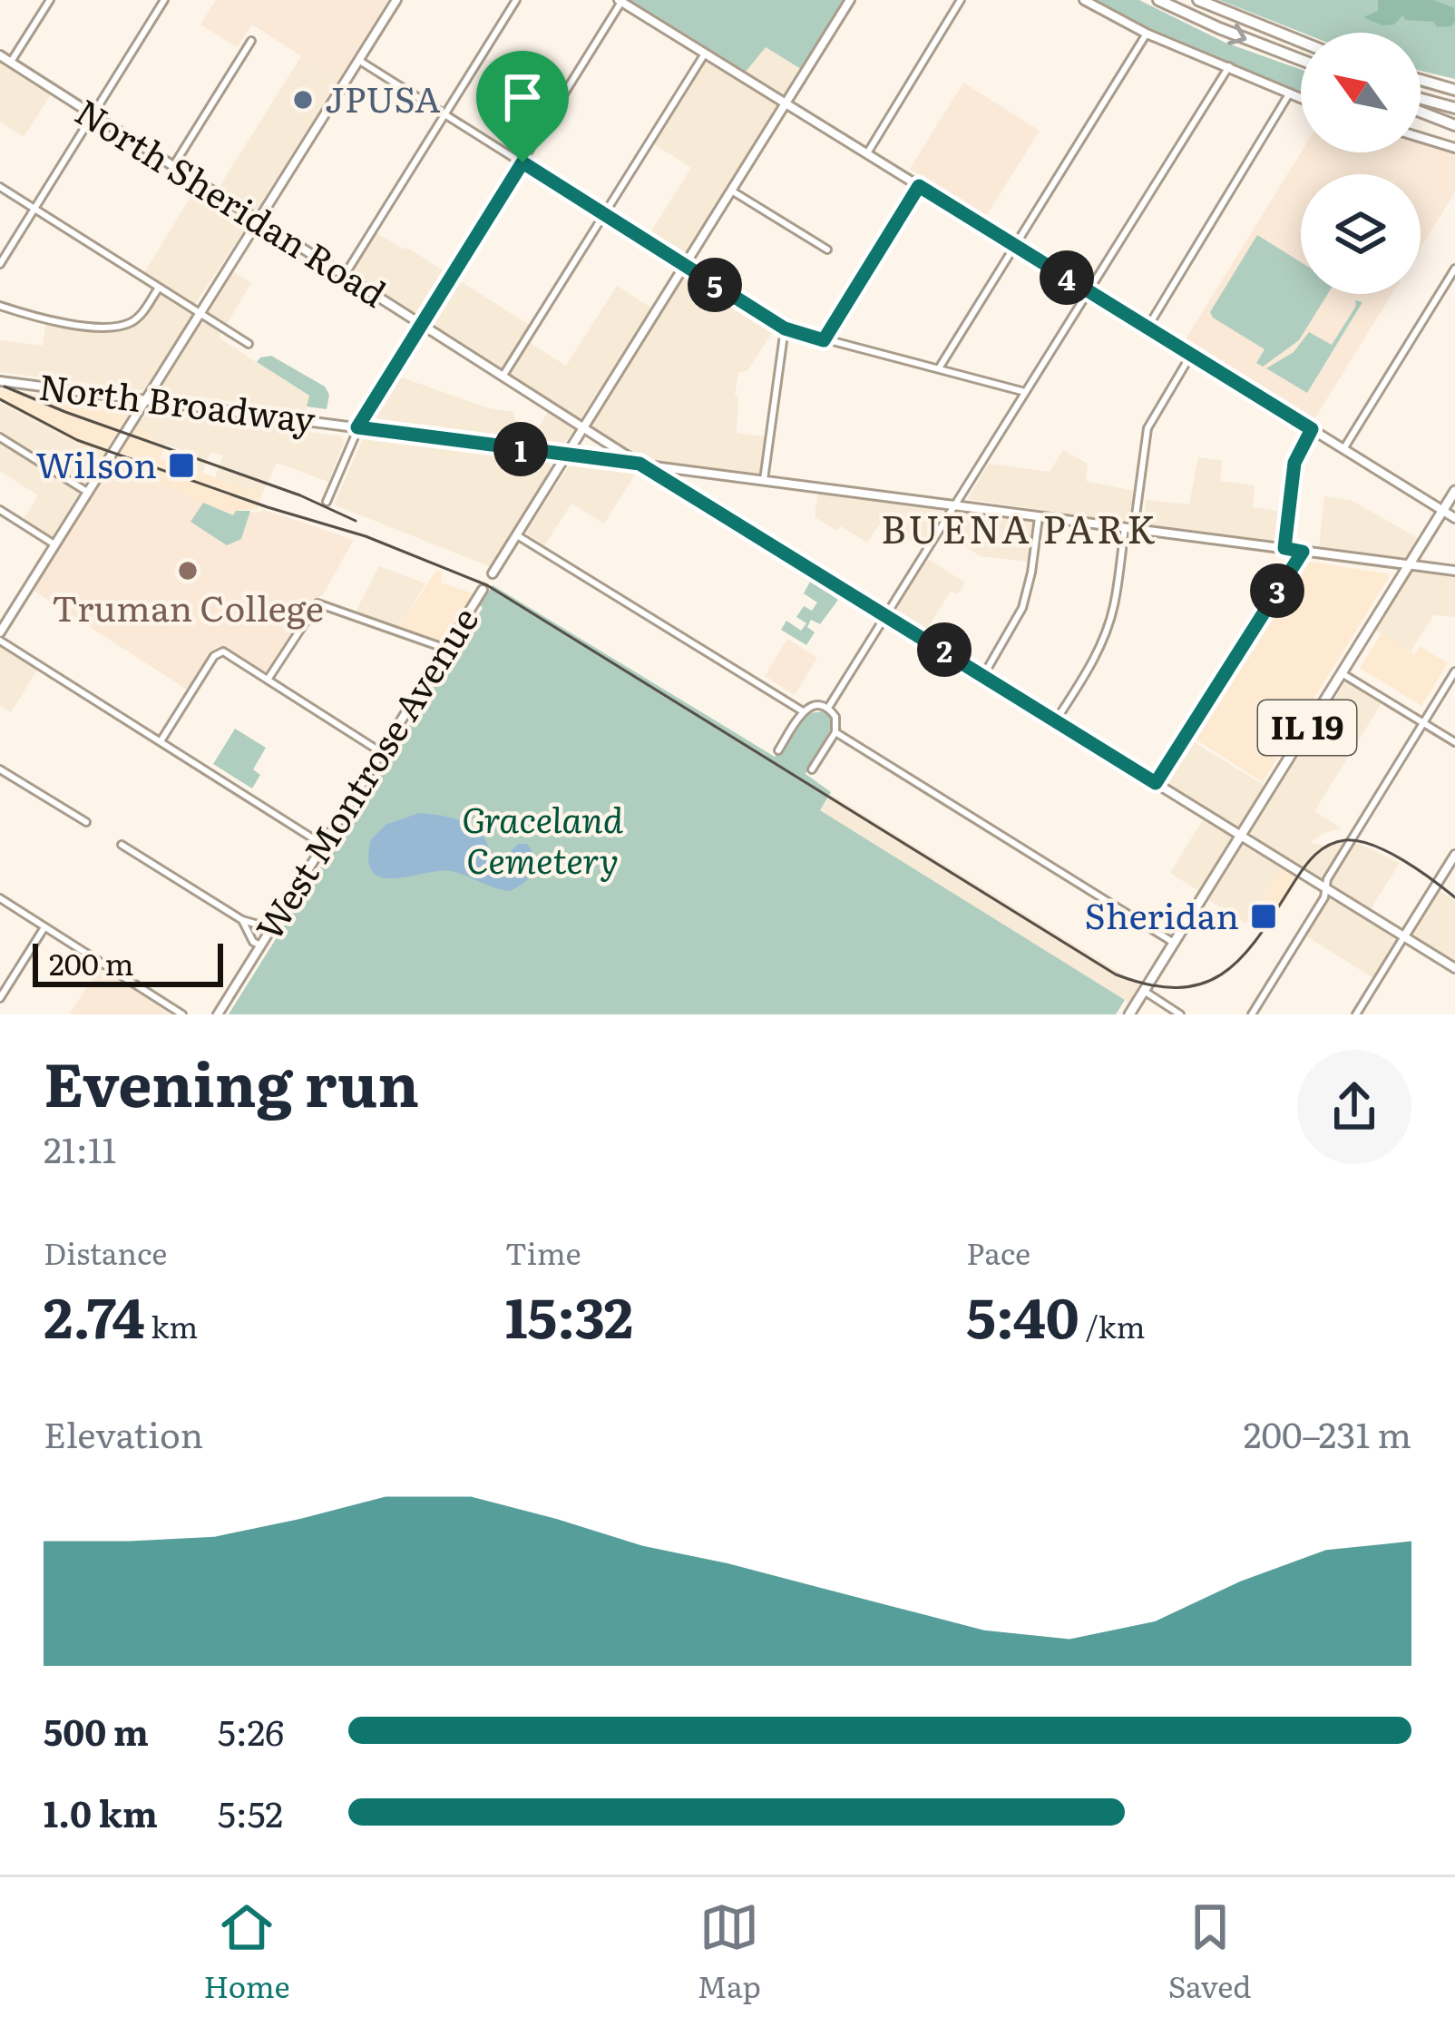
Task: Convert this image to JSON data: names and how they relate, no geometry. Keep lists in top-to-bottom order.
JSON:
{
  "streets": {
    "main road": [
      "North Sheridan Road",
      "North Broadway",
      "IL 19",
      "West Montrose Avenue"
    ]
  },
  "crossings": [
    ["North Sheridan Road", "North Broadway"],
    ["North Sheridan Road", "IL 19"],
    ["North Sheridan Road", "West Montrose Avenue"],
    ["North Broadway", "IL 19"],
    ["North Broadway", "West Montrose Avenue"]
  ],
  "districts": ["BUENA PARK"],
  "parks": ["Graceland Cemetery"],
  "places": {
    "other": ["JPUSA", "Truman College"],
    "transit": ["Wilson", "Sheridan"]
  },
  "scale_bar": "200 m",
  "north": "top left",
  "page": {
    "pins": [
      "4",
      "5",
      "1",
      "3",
      "2"
    ],
    "scale": "200 m",
    "heading": ["Evening run", "21:11"],
    "stats": [
      ["Distance", "2.74 km"],
      ["Time", "15:32"],
      ["Pace", "5:40 /km"]
    ],
    "chart": ["Elevation", "200–231 m"],
    "list": [
      {
        "name": "500 m",
        "note": "5:26"
      },
      {
        "name": "1.0 km",
        "note": "5:52"
      }
    ],
    "tabs": ["Home", "Map", "Saved"]
  }
}
